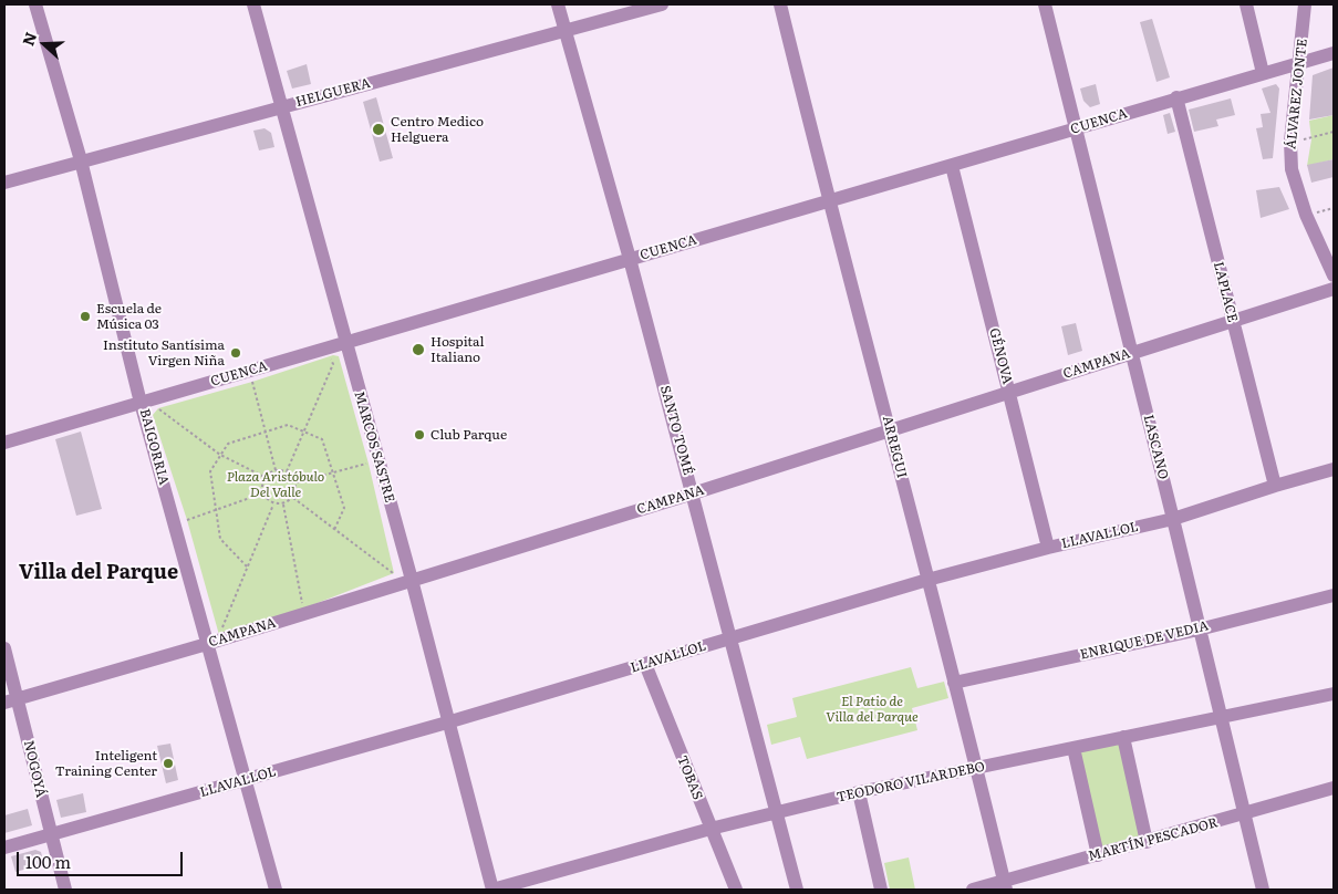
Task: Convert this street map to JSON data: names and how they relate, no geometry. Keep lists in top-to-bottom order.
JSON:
{
  "streets": {
    "street": [
      "HELGUERA",
      "ÁLVAREZ JONTE",
      "CUENCA",
      "LAPLACE",
      "GÉNOVA",
      "CAMPANA",
      "SANTO TOMÉ",
      "BAIGORRIA",
      "MARCOS SASTRE",
      "ARREGUI",
      "LASCANO",
      "LLAVALLOL",
      "ENRIQUE DE VEDIA",
      "NOGOYÁ",
      "TOBAS",
      "TEODORO VILARDEBO",
      "MARTÍN PESCADOR"
    ]
  },
  "crossings": [
    ["HELGUERA", "SANTO TOMÉ"],
    ["HELGUERA", "BAIGORRIA"],
    ["HELGUERA", "MARCOS SASTRE"],
    ["ÁLVAREZ JONTE", "CUENCA"],
    ["CUENCA", "LAPLACE"],
    ["CUENCA", "GÉNOVA"],
    ["CUENCA", "SANTO TOMÉ"],
    ["CUENCA", "BAIGORRIA"],
    ["CUENCA", "MARCOS SASTRE"],
    ["CUENCA", "ARREGUI"],
    ["CUENCA", "LASCANO"],
    ["LAPLACE", "CAMPANA"],
    ["LAPLACE", "LLAVALLOL"],
    ["GÉNOVA", "CAMPANA"],
    ["GÉNOVA", "LLAVALLOL"],
    ["CAMPANA", "SANTO TOMÉ"],
    ["CAMPANA", "BAIGORRIA"],
    ["CAMPANA", "MARCOS SASTRE"],
    ["CAMPANA", "ARREGUI"],
    ["CAMPANA", "LASCANO"],
    ["CAMPANA", "NOGOYÁ"],
    ["SANTO TOMÉ", "LLAVALLOL"],
    ["SANTO TOMÉ", "TEODORO VILARDEBO"],
    ["BAIGORRIA", "LLAVALLOL"],
    ["MARCOS SASTRE", "LLAVALLOL"],
    ["MARCOS SASTRE", "TEODORO VILARDEBO"],
    ["ARREGUI", "LLAVALLOL"],
    ["ARREGUI", "ENRIQUE DE VEDIA"],
    ["ARREGUI", "TEODORO VILARDEBO"],
    ["ARREGUI", "MARTÍN PESCADOR"],
    ["LASCANO", "LLAVALLOL"],
    ["LASCANO", "ENRIQUE DE VEDIA"],
    ["LASCANO", "TEODORO VILARDEBO"],
    ["LASCANO", "MARTÍN PESCADOR"],
    ["LLAVALLOL", "NOGOYÁ"],
    ["LLAVALLOL", "TOBAS"],
    ["TOBAS", "TEODORO VILARDEBO"]
  ],
  "districts": ["Villa del Parque"],
  "parks": ["Plaza Aristóbulo Del Valle", "El Patio de Villa del Parque"],
  "places": [
    "Centro Medico Helguera",
    "Escuela de Música 03",
    "Hospital Italiano",
    "Instituto Santísima Virgen Niña",
    "Club Parque",
    "Inteligent Training Center"
  ],
  "scale_bar": "100 m",
  "north": "left"
}
